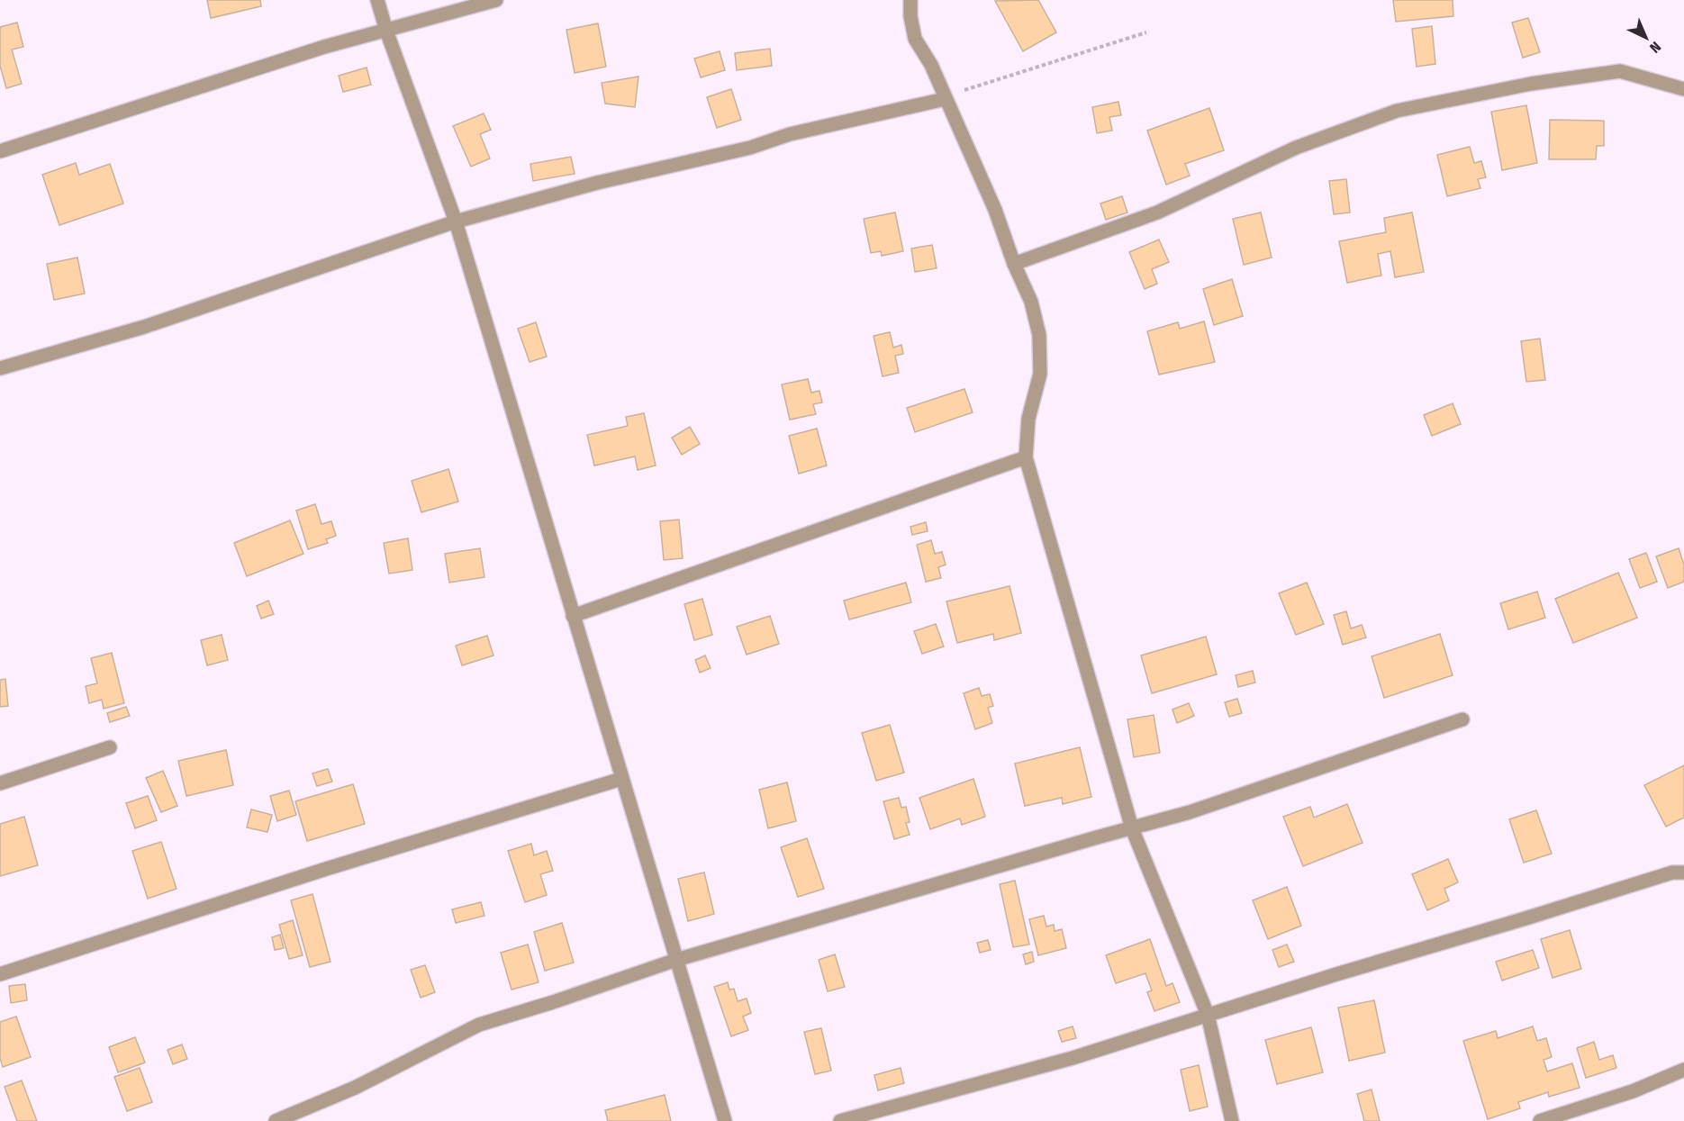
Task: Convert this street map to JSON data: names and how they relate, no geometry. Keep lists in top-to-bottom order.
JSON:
{
  "north": "bottom right"
}
